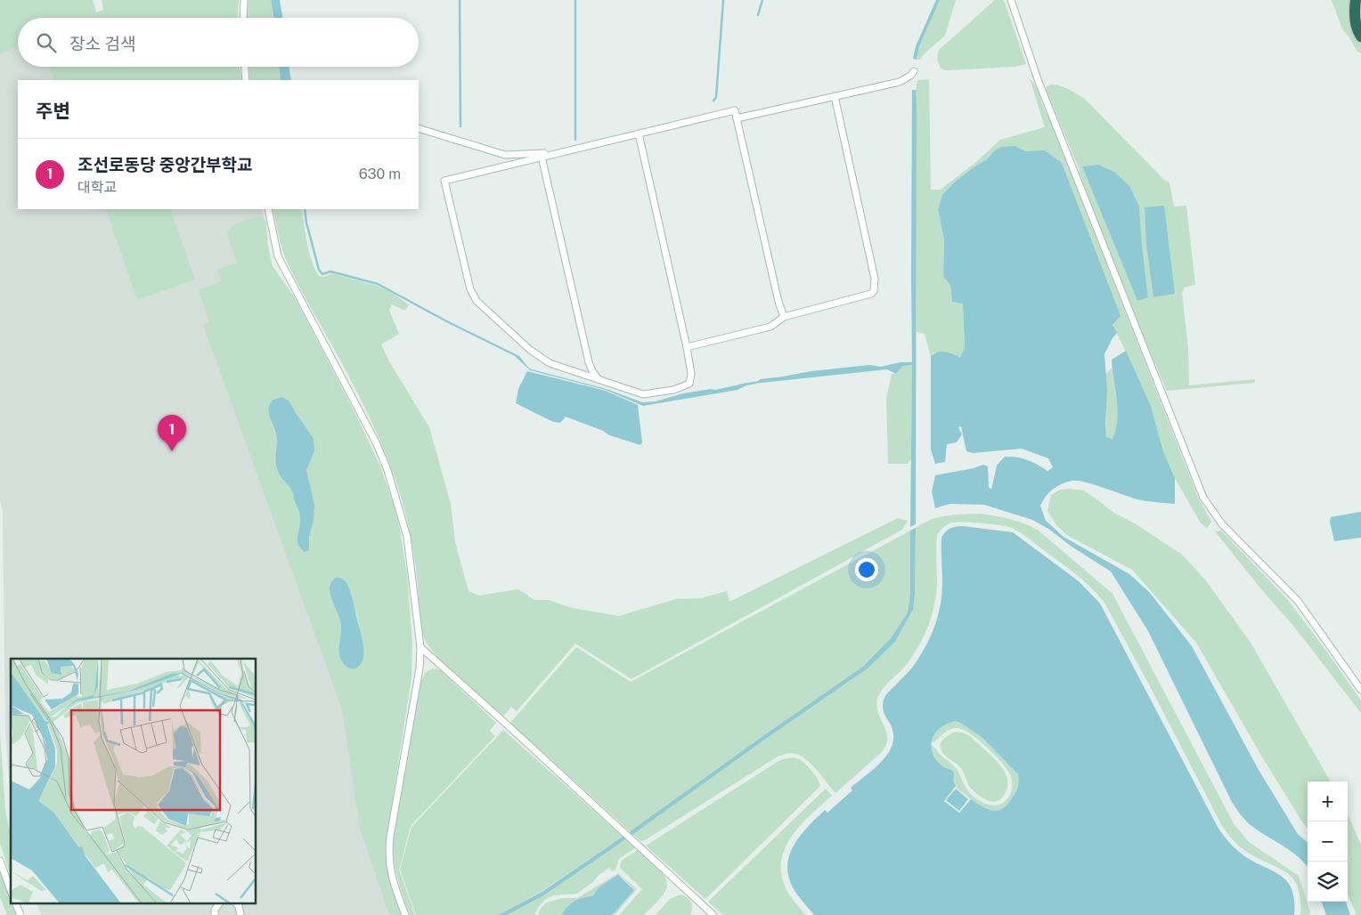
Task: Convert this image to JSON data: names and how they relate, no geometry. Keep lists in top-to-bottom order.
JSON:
{
  "page": {
    "search": "장소 검색",
    "heading": "주변",
    "list": [
      {
        "mark": "1",
        "name": "조선로동당 중앙간부학교",
        "note": "대학교",
        "value": "630 m"
      }
    ],
    "pins": "1",
    "map_buttons": ["+", "−"]
  }
}
